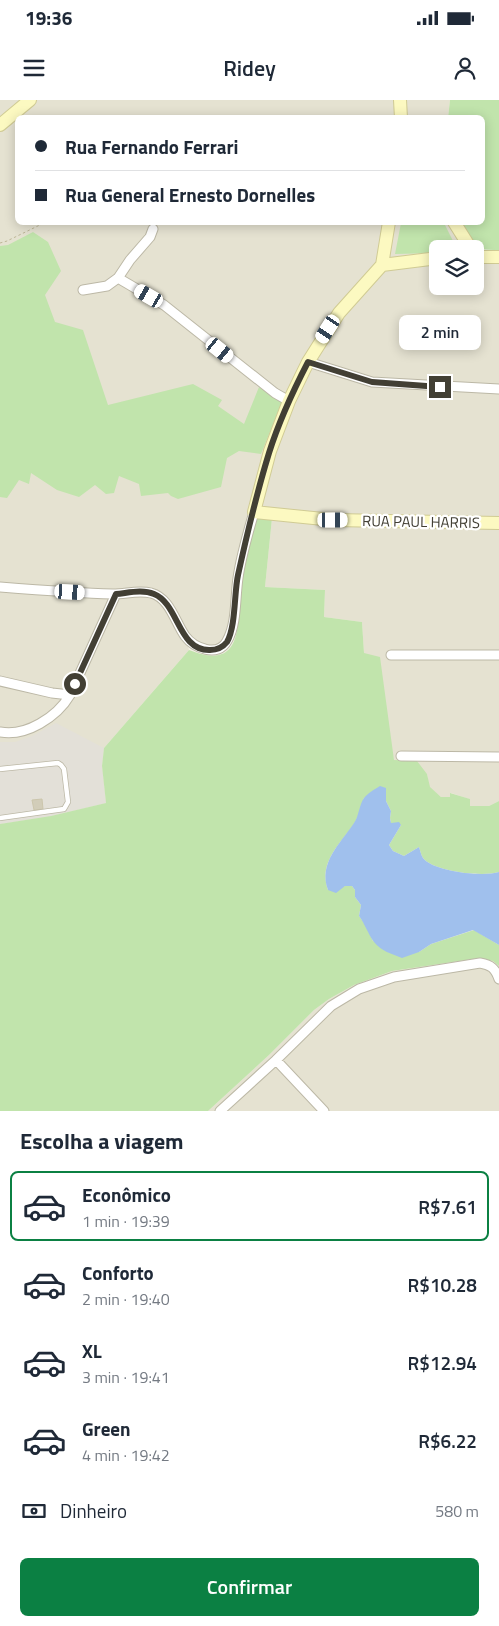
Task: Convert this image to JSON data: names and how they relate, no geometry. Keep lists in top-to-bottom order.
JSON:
{
  "streets": {
    "street": ["RUA PAUL HARRIS"]
  },
  "page": {
    "status": "19:36",
    "header": "Ridey",
    "banner": ["Rua Fernando Ferrari", "Rua General Ernesto Dornelles"],
    "bubble": "2 min",
    "heading": "Escolha a viagem",
    "list": [
      {
        "name": "Econômico",
        "note": "1 min · 19:39",
        "value": "R$7.61"
      },
      {
        "name": "Conforto",
        "note": "2 min · 19:40",
        "value": "R$10.28"
      },
      {
        "name": "XL",
        "note": "3 min · 19:41",
        "value": "R$12.94"
      },
      {
        "name": "Green",
        "note": "4 min · 19:42",
        "value": "R$6.22"
      }
    ],
    "pay": ["Dinheiro", "580 m"],
    "buttons": "Confirmar"
  }
}
